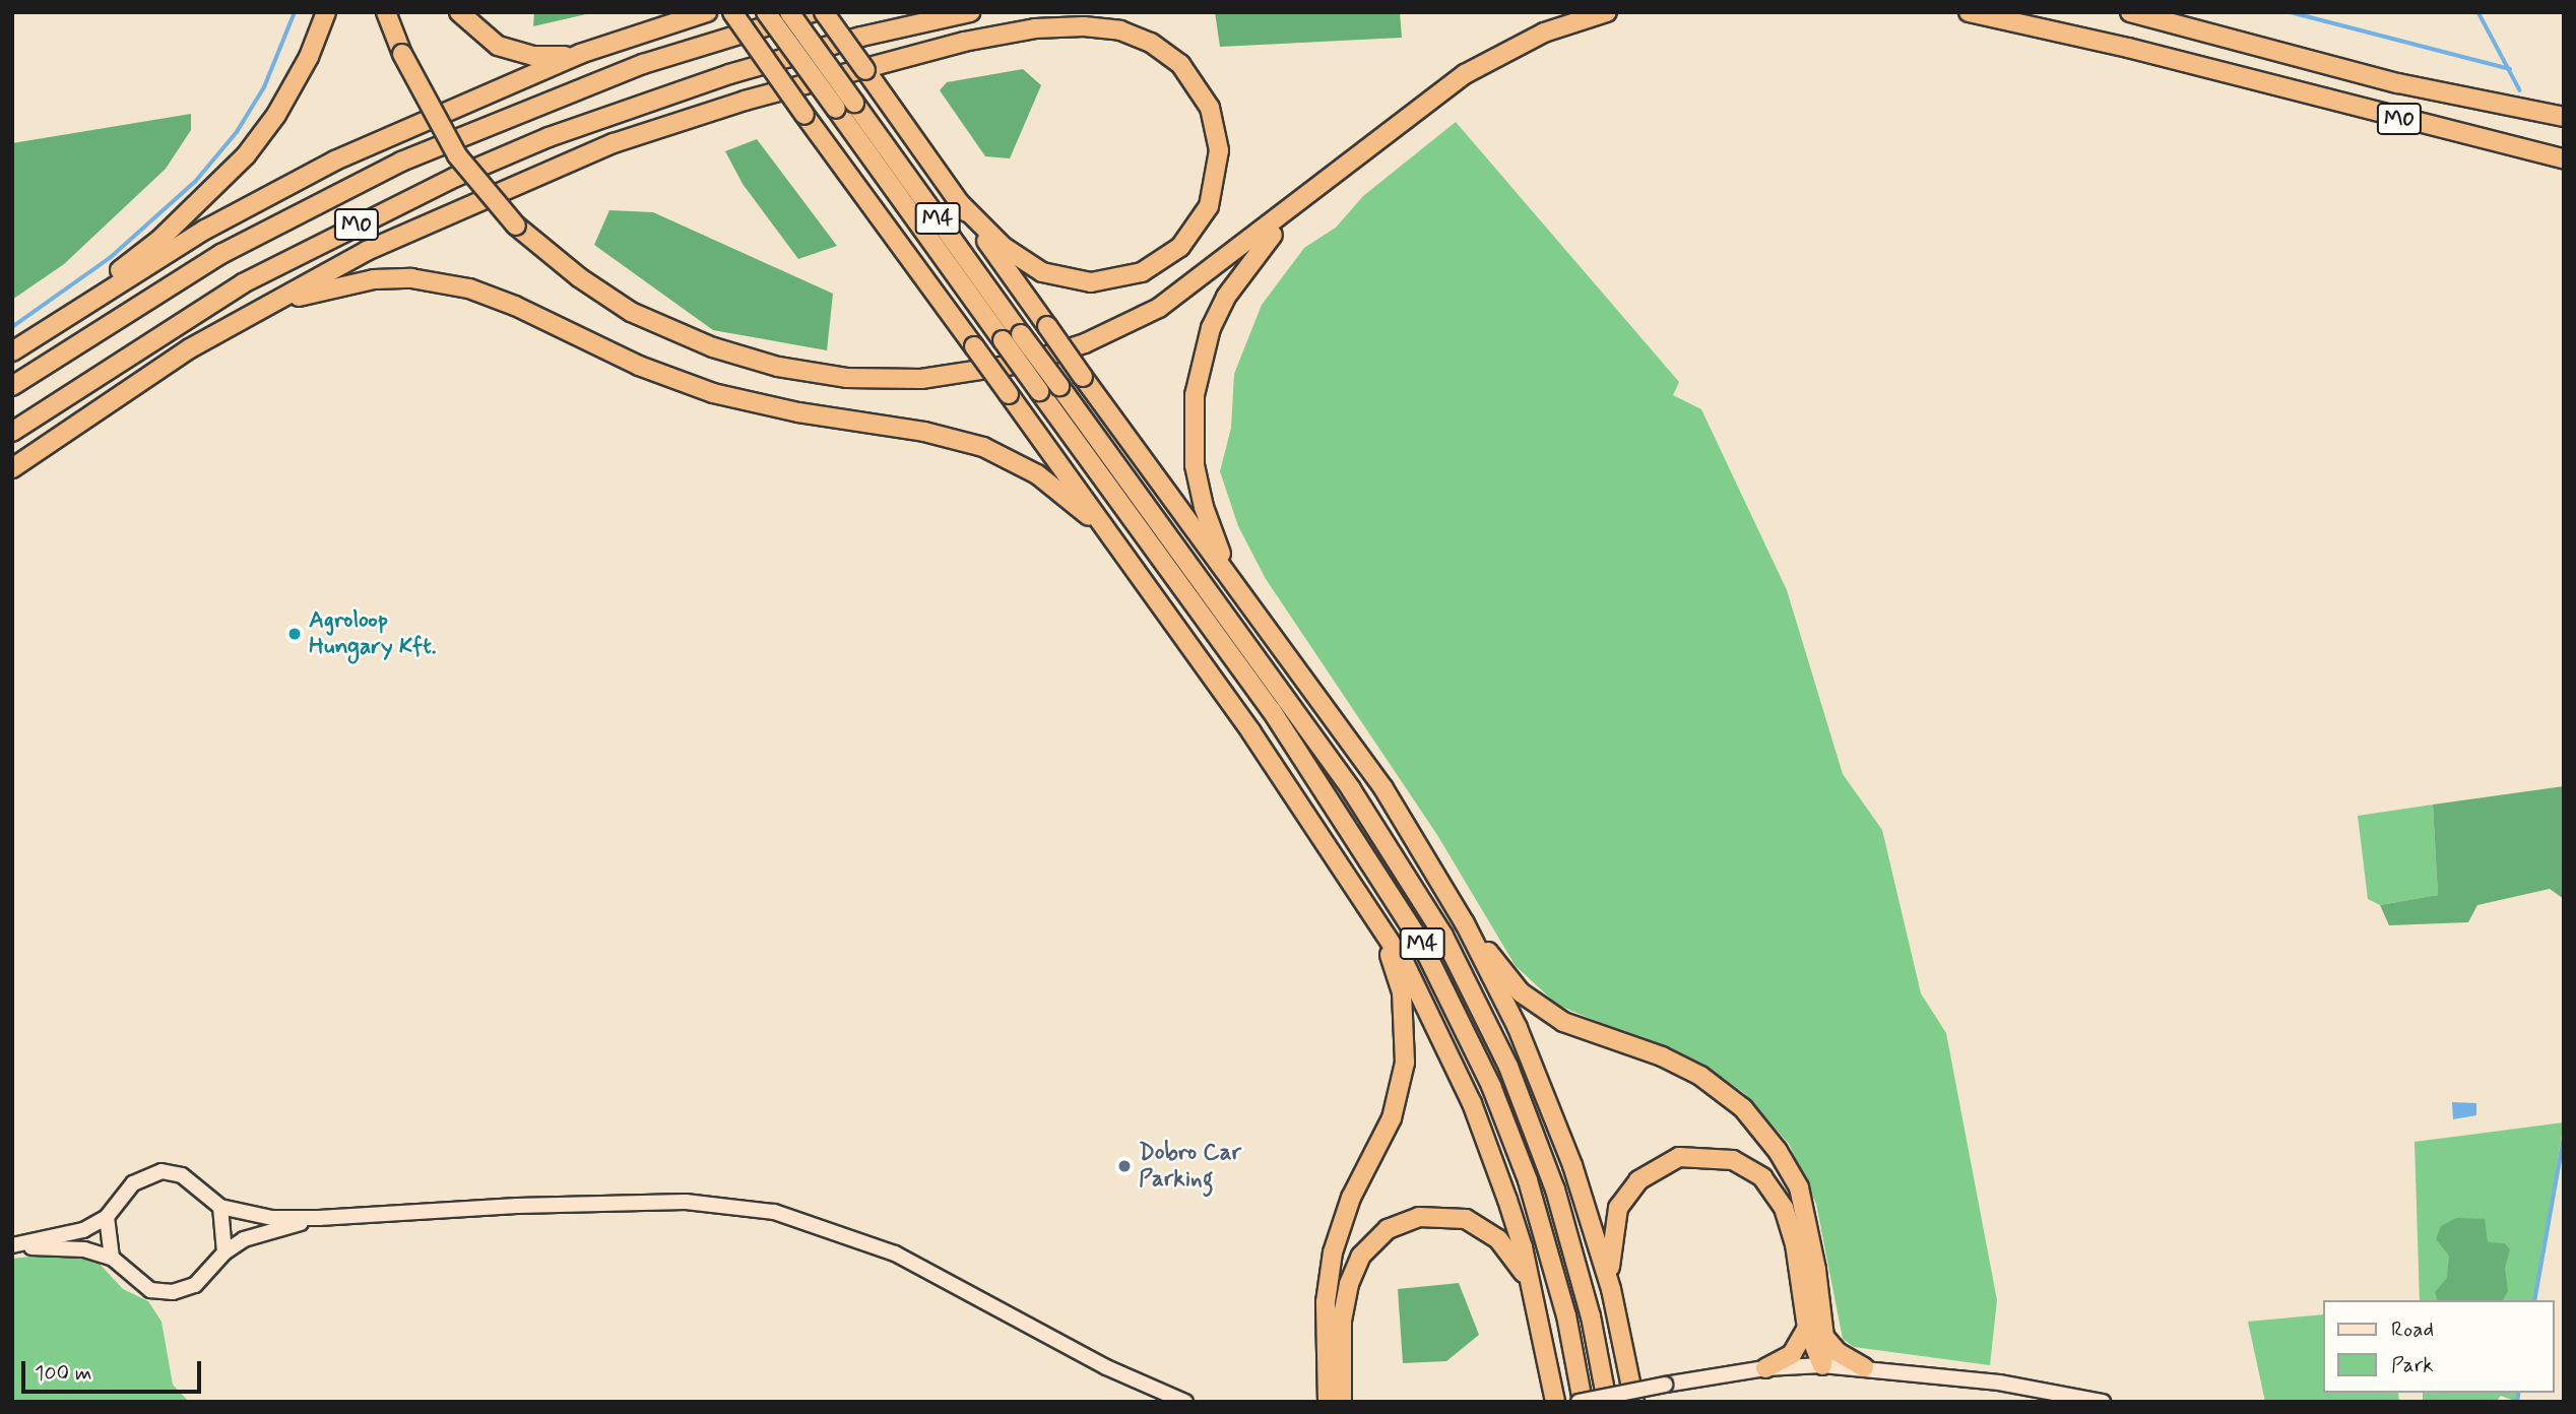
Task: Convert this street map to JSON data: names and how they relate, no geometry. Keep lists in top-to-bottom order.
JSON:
{
  "streets": {
    "highway": ["M0", "M4"]
  },
  "places": ["Agroloop Hungary Kft.", "Dobro Car Parking"],
  "legend": ["Road", "Park"],
  "scale_bar": "100 m"
}
